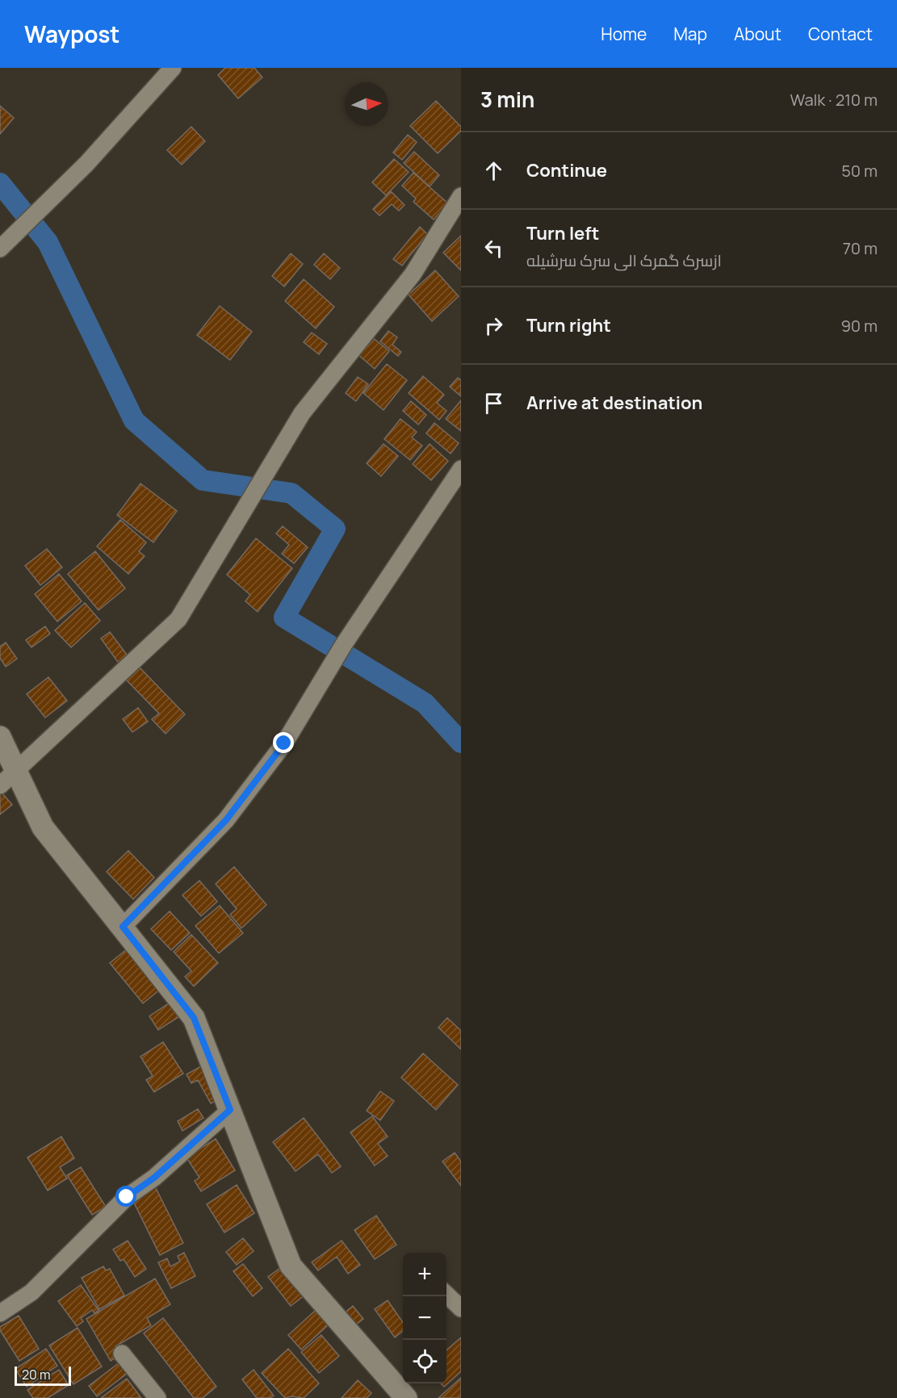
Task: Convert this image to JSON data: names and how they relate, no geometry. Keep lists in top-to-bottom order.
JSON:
{
  "scale_bar": "20 m",
  "north": "right",
  "page": {
    "header": "Waypost",
    "nav": [
      "Home",
      "Map",
      "About",
      "Contact"
    ],
    "heading": ["3 min", "Walk · 210 m"],
    "list": [
      ["Continue", "50 m"],
      ["Turn left", "ازسرک گمرک الی سرک سرشیله", "70 m"],
      ["Turn right", "90 m"],
      "Arrive at destination"
    ],
    "map_buttons": ["+", "−"],
    "scale": "20 m"
  }
}
